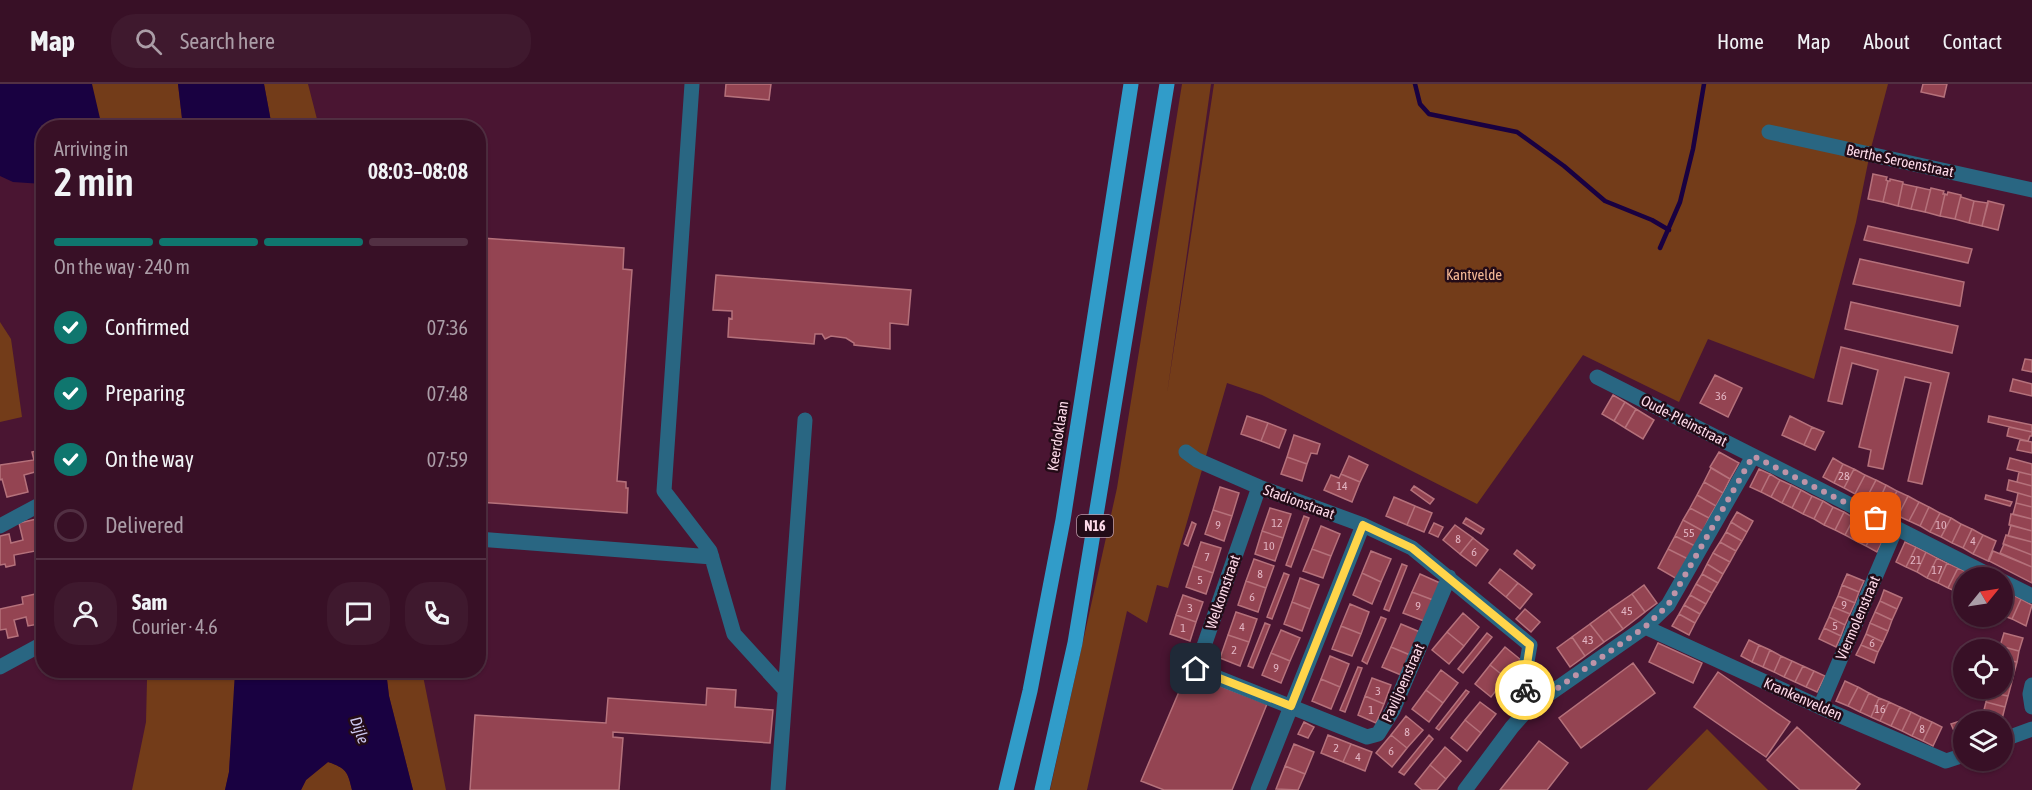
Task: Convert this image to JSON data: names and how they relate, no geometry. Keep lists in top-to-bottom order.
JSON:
{
  "streets": {
    "main road": ["Keerdoklaan", "N16"],
    "street": [
      "Berthe Seroenstraat",
      "Oude-Pleinstraat",
      "Stadionstraat",
      "Welkomstraat",
      "Viermolenstraat",
      "Paviljoenstraat",
      "Krankenvelden"
    ]
  },
  "crossings": [
    ["Oude-Pleinstraat", "Viermolenstraat"],
    ["Stadionstraat", "Welkomstraat"],
    ["Stadionstraat", "Paviljoenstraat"],
    ["Welkomstraat", "Paviljoenstraat"],
    ["Viermolenstraat", "Krankenvelden"]
  ],
  "water": ["Dijle"],
  "parks": ["Kantvelde"],
  "house_numbers": [
    "36",
    "28",
    "14",
    "12",
    "9",
    "10",
    "55",
    "8",
    "4",
    "10",
    "6",
    "7",
    "21",
    "17",
    "8",
    "5",
    "6",
    "9",
    "9",
    "3",
    "45",
    "5",
    "4",
    "1",
    "43",
    "6",
    "2",
    "9",
    "3",
    "16",
    "1",
    "8",
    "8",
    "2",
    "6",
    "4"
  ],
  "north": "top right",
  "page": {
    "header": "Map",
    "search": "Search here",
    "nav": [
      "Home",
      "Map",
      "About",
      "Contact"
    ],
    "heading": ["2 min", "Arriving in", "08:03–08:08"],
    "panel": ["Sam", "Courier · 4.6"],
    "bar": "On the way · 240 m",
    "list": [
      ["Confirmed", "07:36"],
      ["Preparing", "07:48"],
      ["On the way", "07:59"],
      "Delivered"
    ]
  }
}
